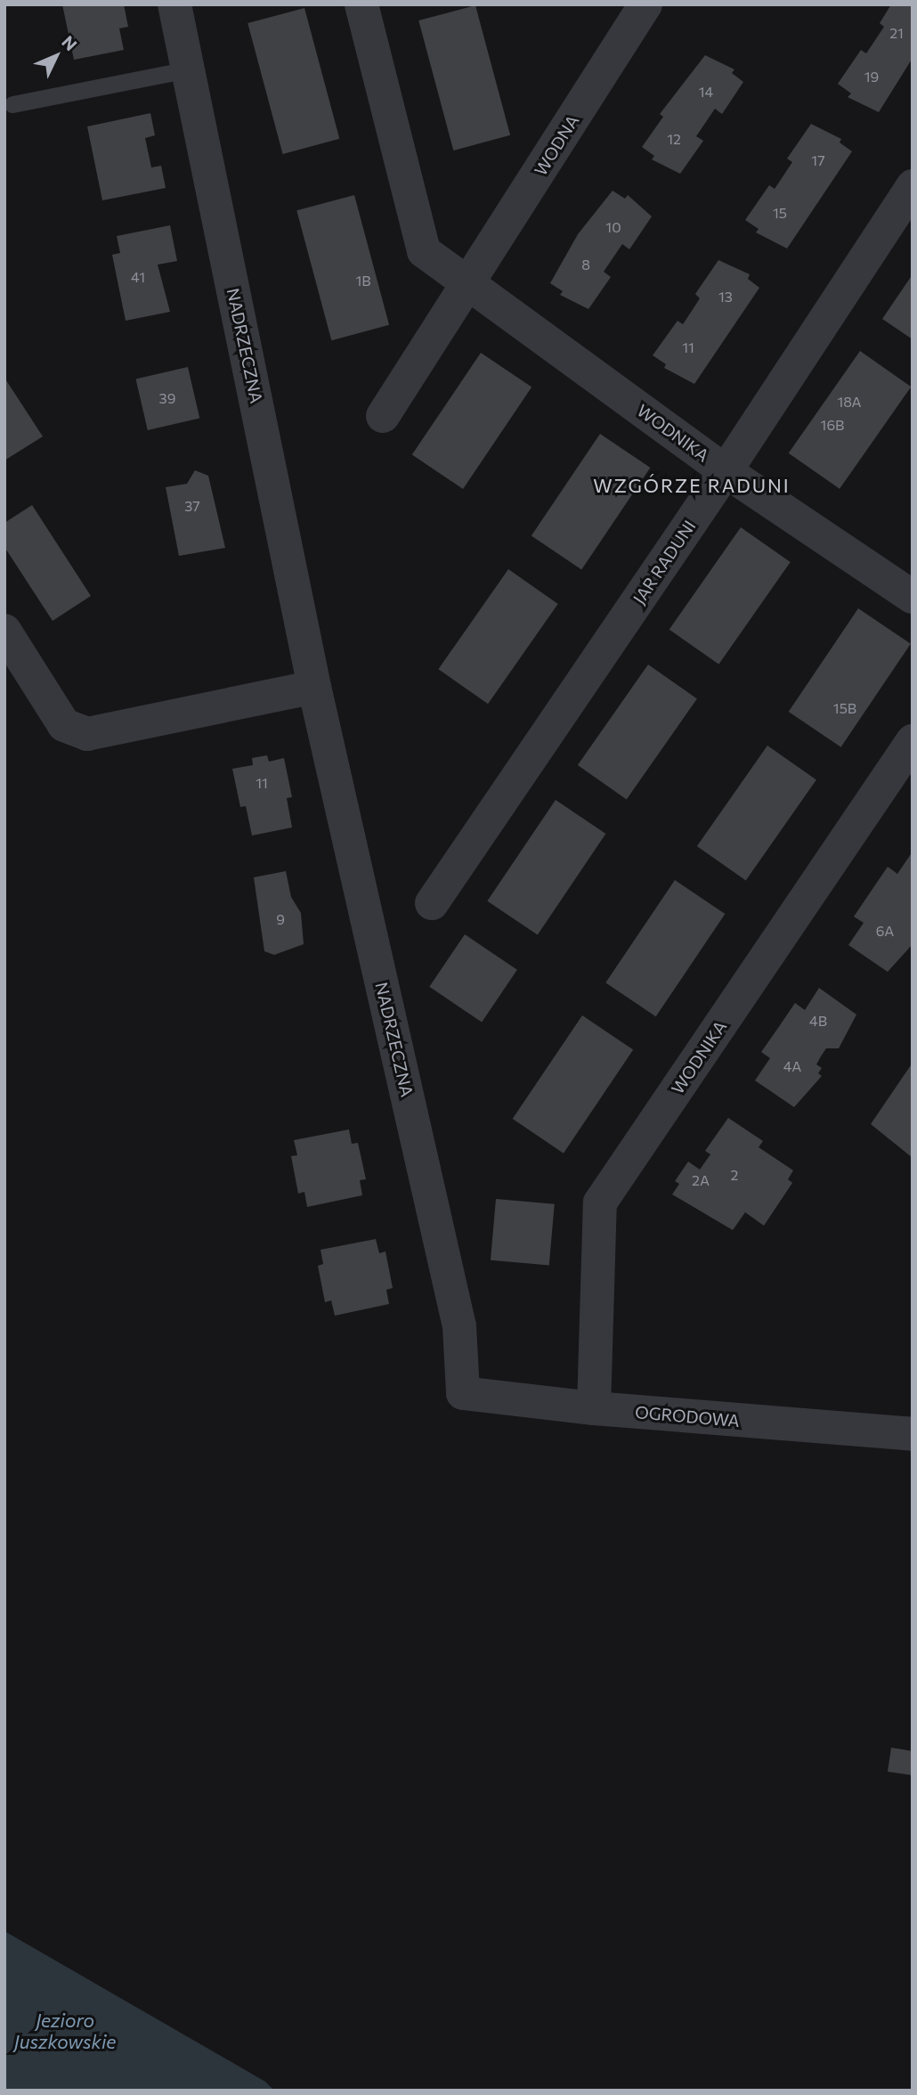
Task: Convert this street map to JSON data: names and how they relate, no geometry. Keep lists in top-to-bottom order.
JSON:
{
  "streets": {
    "street": [
      "WODNA",
      "NADRZECZNA",
      "WODNIKA",
      "JAR RADUNI",
      "OGRODOWA"
    ]
  },
  "crossings": [
    ["WODNA", "WODNIKA"],
    ["NADRZECZNA", "OGRODOWA"],
    ["WODNIKA", "JAR RADUNI"],
    ["WODNIKA", "OGRODOWA"]
  ],
  "districts": ["WZGÓRZE RADUNI"],
  "water": ["Jezioro Juszkowskie"],
  "house_numbers": [
    "21",
    "19",
    "14",
    "12",
    "17",
    "15",
    "10",
    "8",
    "41",
    "1B",
    "13",
    "11",
    "39",
    "18A",
    "16B",
    "37",
    "15B",
    "11",
    "9",
    "6A",
    "4B",
    "4A",
    "2",
    "2A"
  ],
  "north": "top right"
}
